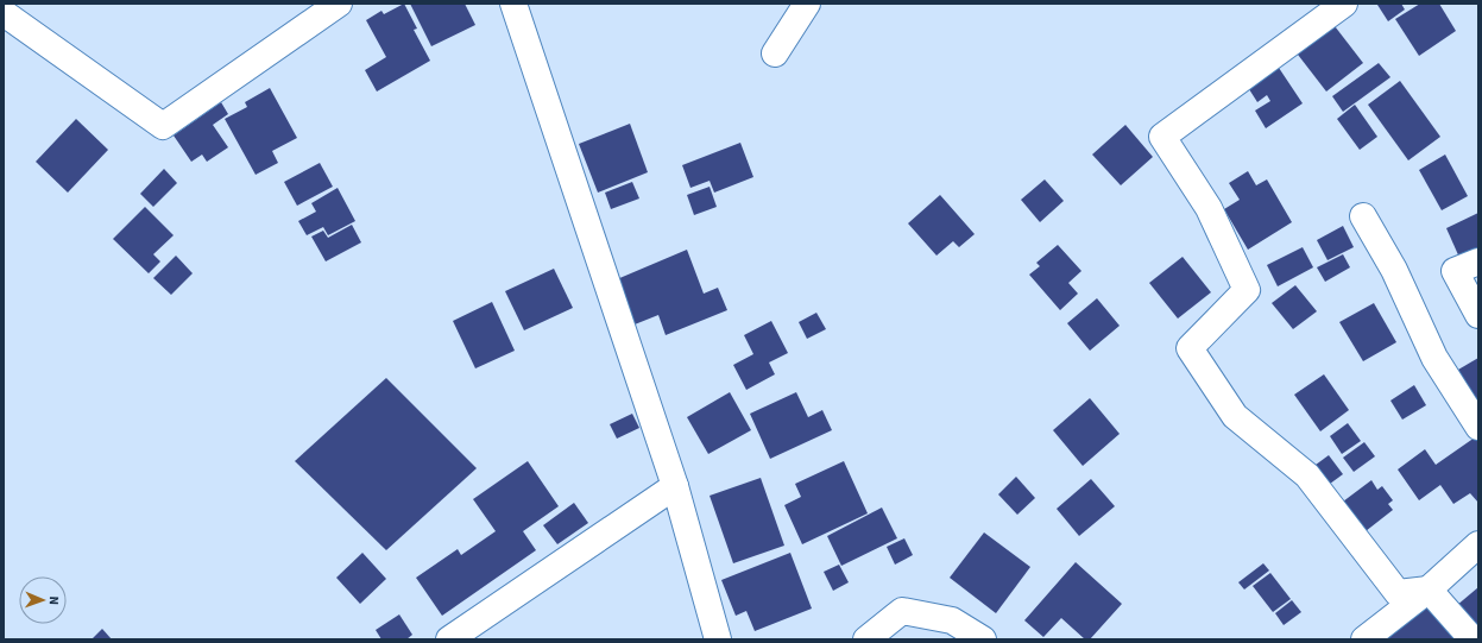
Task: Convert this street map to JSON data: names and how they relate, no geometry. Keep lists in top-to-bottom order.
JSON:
{
  "north": "right"
}
